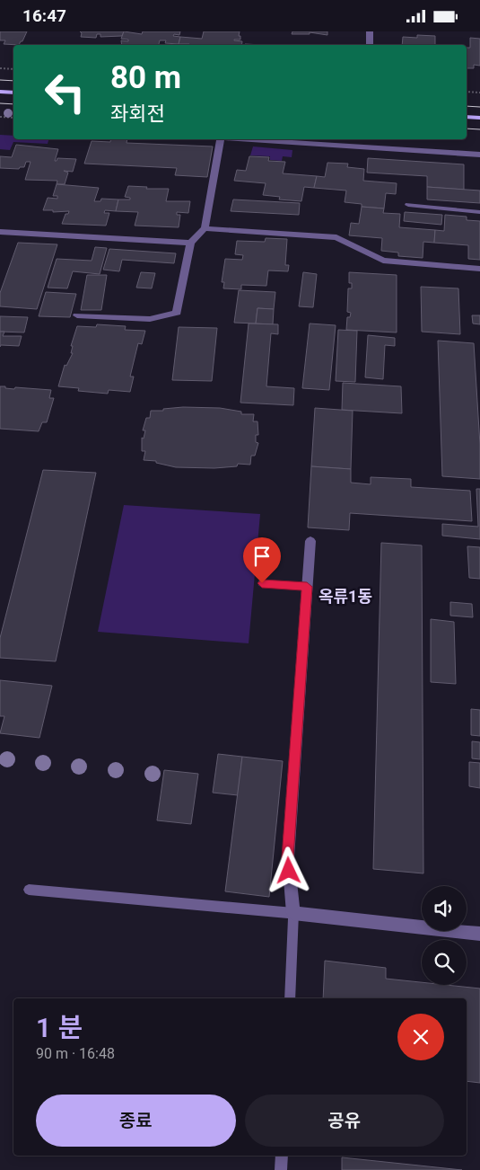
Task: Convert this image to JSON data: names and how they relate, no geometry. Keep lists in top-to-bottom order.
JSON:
{
  "districts": ["옥류1동"],
  "page": {
    "status": "16:47",
    "turn": ["80 m", "좌회전"],
    "heading": ["1 분", "90 m · 16:48"],
    "buttons": ["종료", "공유"]
  }
}
